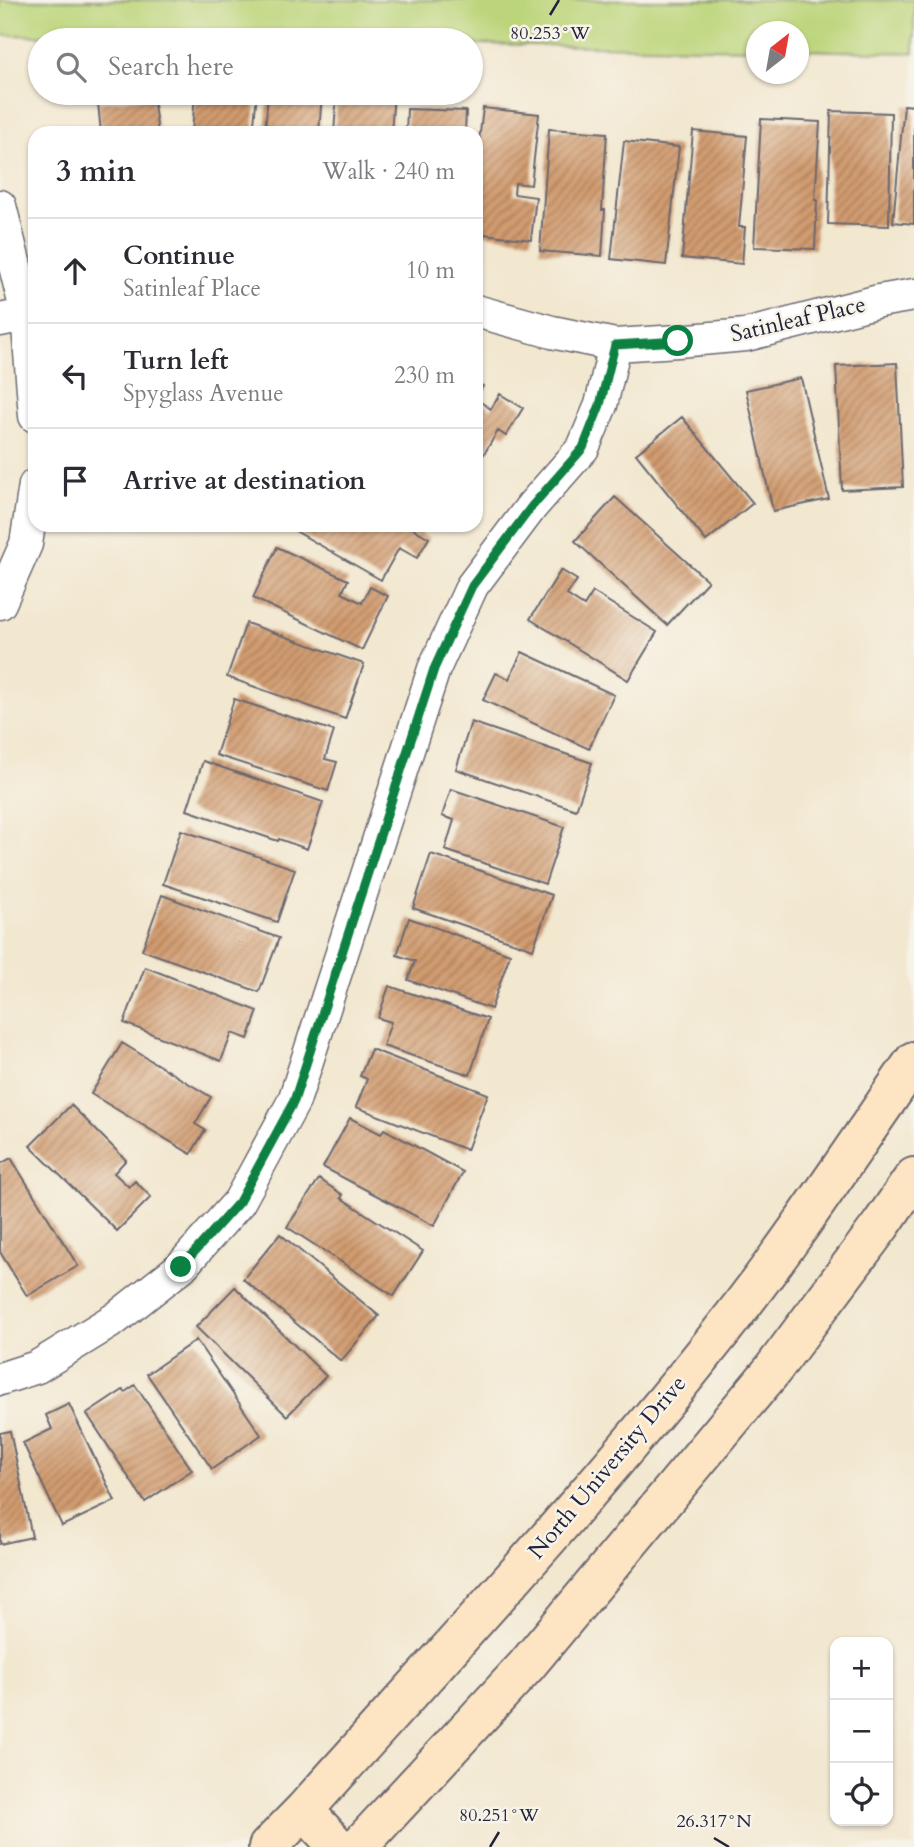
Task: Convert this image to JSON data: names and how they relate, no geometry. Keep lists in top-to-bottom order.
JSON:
{
  "streets": {
    "main road": ["North University Drive"],
    "street": ["Satinleaf Place"]
  },
  "north": "top right",
  "page": {
    "search": "Search here",
    "heading": ["3 min", "Walk · 240 m"],
    "list": [
      ["Continue", "Satinleaf Place", "10 m"],
      ["Turn left", "Spyglass Avenue", "230 m"],
      "Arrive at destination"
    ],
    "map_buttons": ["+", "−"]
  },
  "coordinates": ["80.253°W", "80.251°W", "26.317°N"]
}
